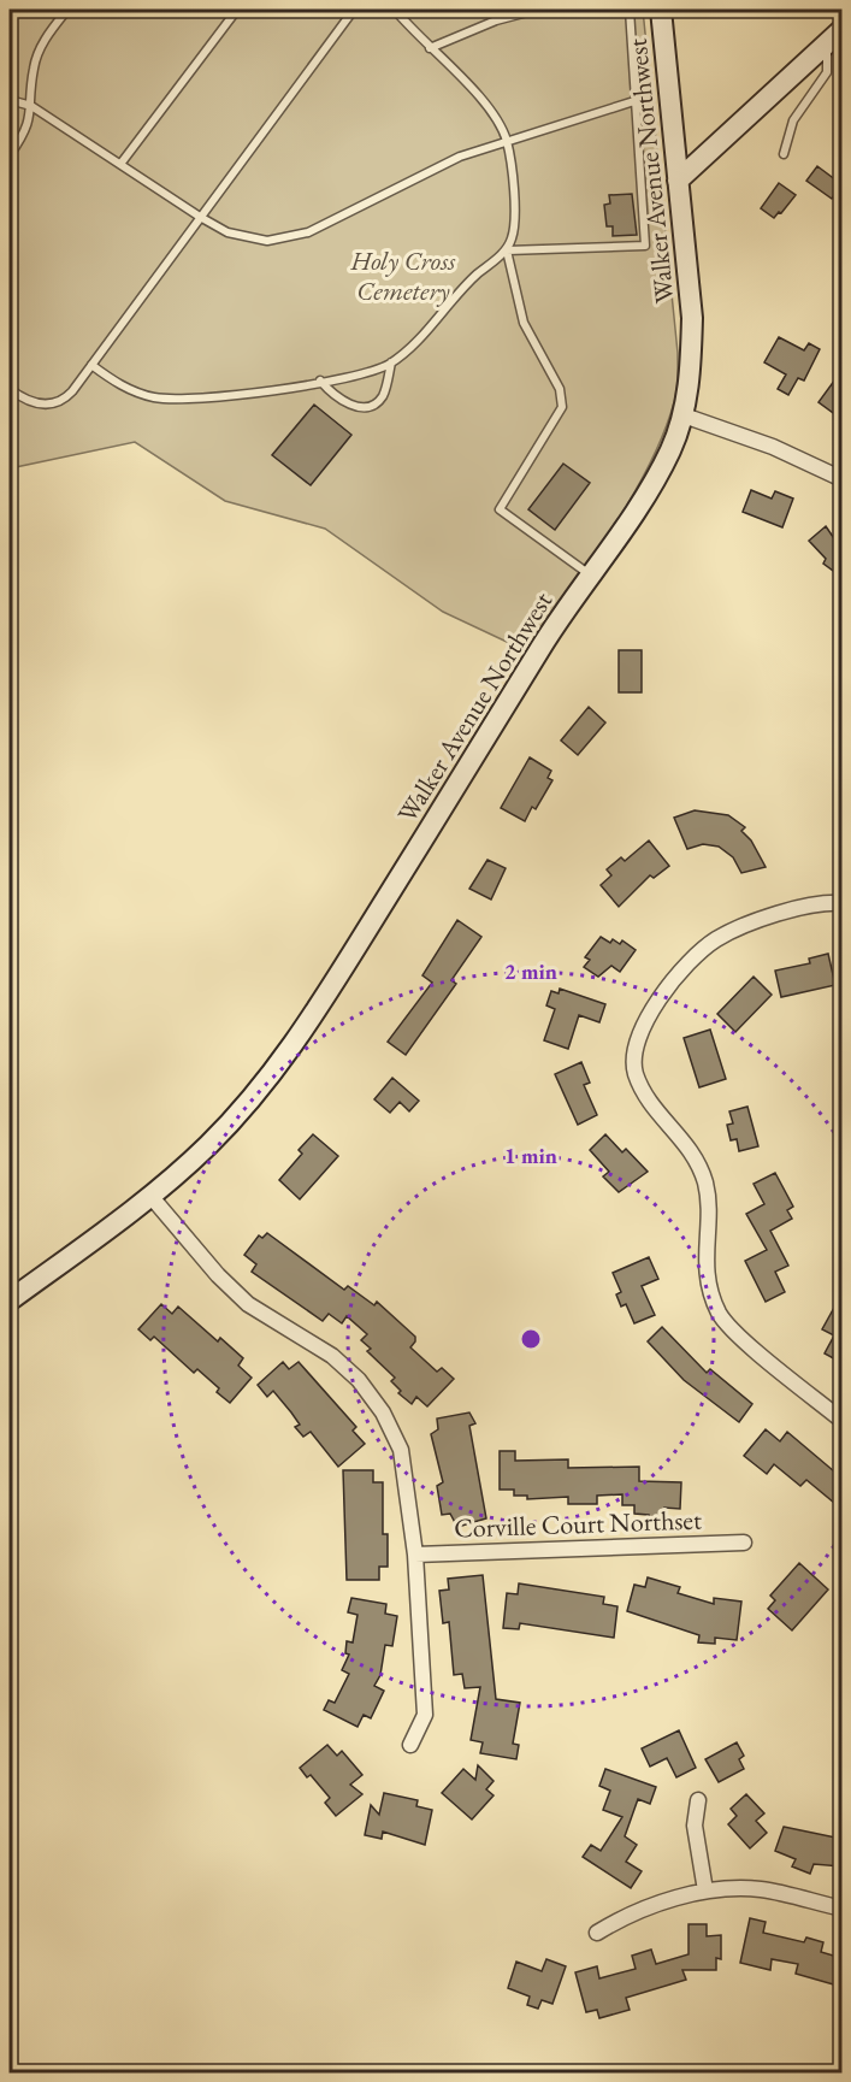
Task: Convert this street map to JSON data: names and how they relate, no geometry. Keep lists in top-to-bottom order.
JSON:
{
  "streets": {
    "main road": ["Walker Avenue Northwest"],
    "street": ["Corville Court Northset"]
  },
  "parks": ["Holy Cross Cemetery"],
  "rings": ["2 min", "1 min"]
}
